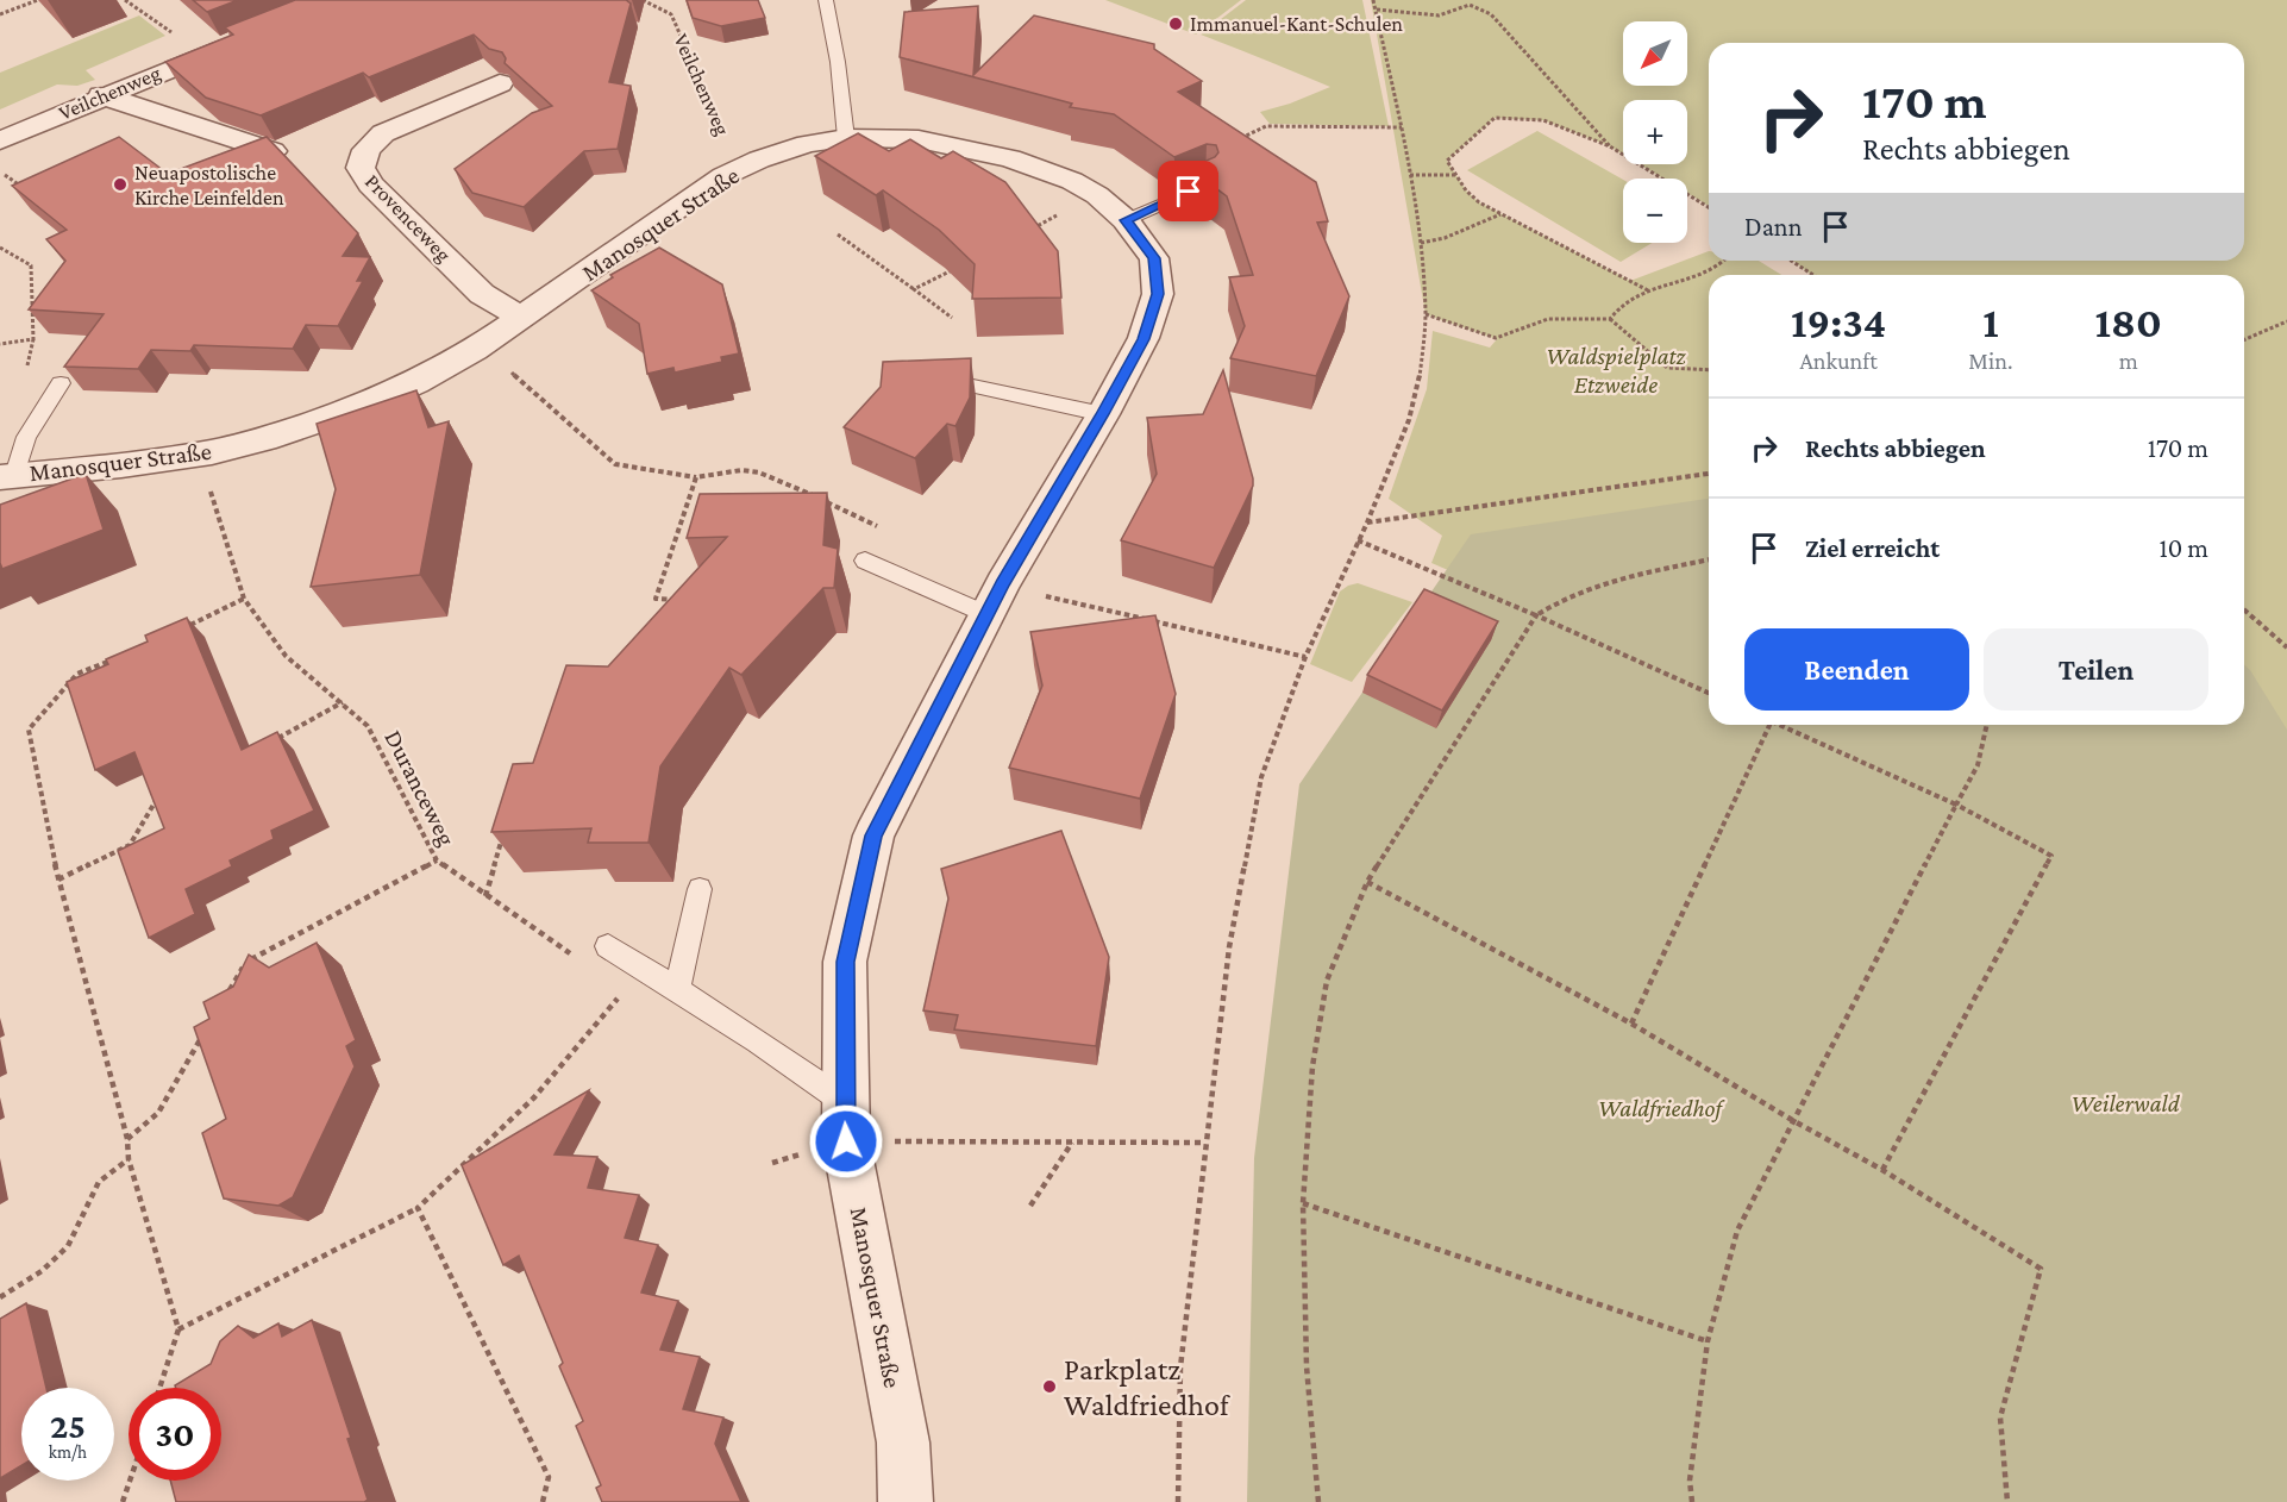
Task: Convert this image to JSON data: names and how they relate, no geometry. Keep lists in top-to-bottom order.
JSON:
{
  "streets": {
    "street": ["Veilchenweg", "Provenceweg", "Manosquer Straße"],
    "path": ["Duranceweg"]
  },
  "crossings": [
    ["Provenceweg", "Manosquer Straße"]
  ],
  "parks": ["Waldspielplatz Etzweide", "Weilerwald", "Waldfriedhof"],
  "places": ["Immanuel-Kant-Schulen", "Neuapostolische Kirche Leinfelden", "Parkplatz Waldfriedhof"],
  "north": "bottom left",
  "page": {
    "map_buttons": ["+", "−"],
    "turn": ["170 m", "Rechts abbiegen"],
    "then": "Dann",
    "eta": [
      "19:34",
      "Ankunft",
      "1",
      "Min.",
      "180",
      "m"
    ],
    "list": [
      {
        "name": "Rechts abbiegen",
        "value": "170 m"
      },
      {
        "name": "Ziel erreicht",
        "value": "10 m"
      }
    ],
    "buttons": ["Beenden", "Teilen"],
    "speed": "25 km/h",
    "limit": "30"
  }
}
